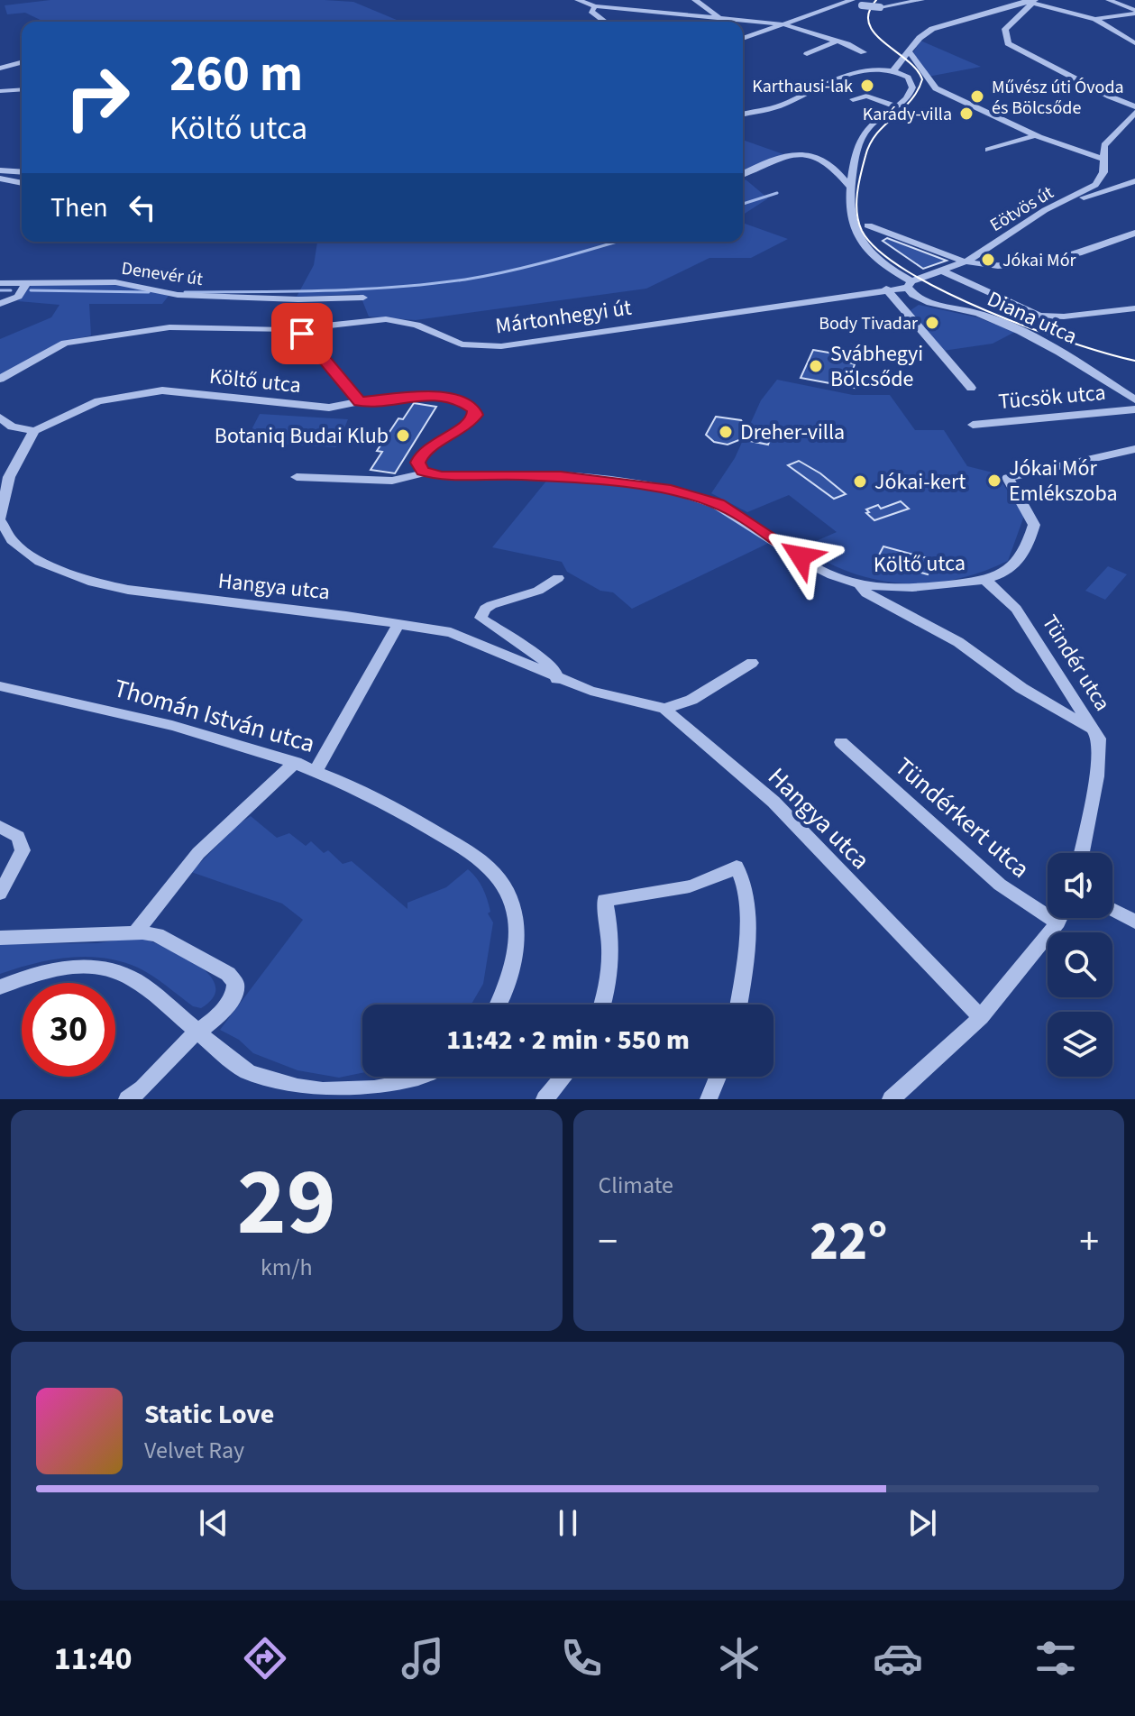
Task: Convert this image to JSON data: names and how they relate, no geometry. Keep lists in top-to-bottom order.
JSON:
{
  "streets": {
    "street": [
      "Eötvös út",
      "Denevér út",
      "Mártonhegyi út",
      "Diana utca",
      "Költő utca",
      "Tücsök utca",
      "Hangya utca",
      "Tündér utca",
      "Thomán István utca",
      "Tündérkert utca"
    ]
  },
  "crossings": [
    ["Eötvös út", "Mártonhegyi út"],
    ["Eötvös út", "Diana utca"],
    ["Költő utca", "Hangya utca"],
    ["Költő utca", "Tündér utca"]
  ],
  "places": [
    "Karthausi-lak",
    "Művész úti Óvoda és Bölcsőde",
    "Karády-villa",
    "Jókai Mór",
    "Body Tivadar",
    "Svábhegyi Bölcsőde",
    "Dreher-villa",
    "Botaniq Budai Klub",
    "Jókai Mór Emlékszoba",
    "Jókai-kert"
  ],
  "page": {
    "turn": ["260 m", "Költő utca"],
    "then": "Then",
    "limit": "30",
    "trip": "11:42 · 2 min · 550 m",
    "tile": [
      ["29", "km/h"],
      "Climate"
    ],
    "heat": ["−", "22°", "+"],
    "song": ["Static Love", "Velvet Ray"],
    "tabs": "11:40"
  }
}
